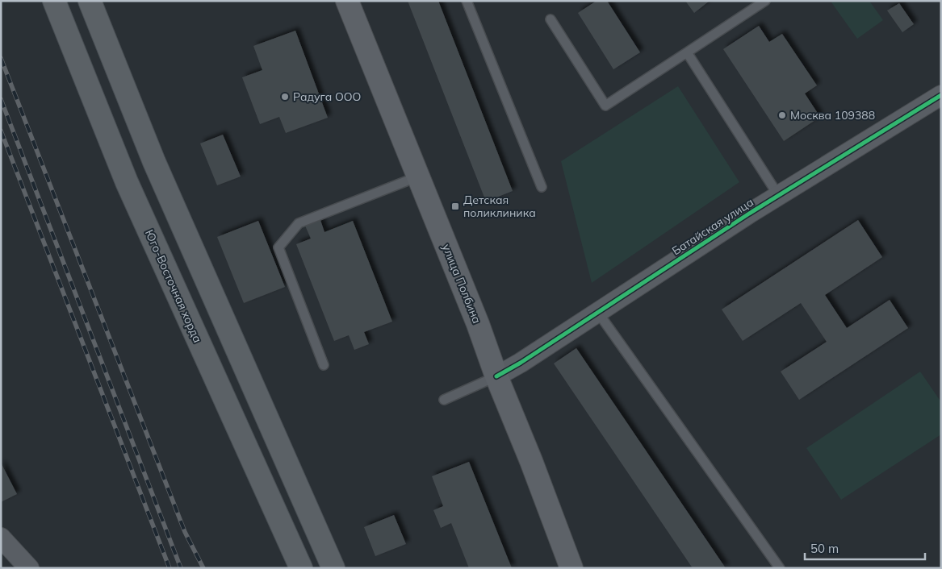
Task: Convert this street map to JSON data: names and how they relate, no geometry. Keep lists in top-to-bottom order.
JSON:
{
  "streets": {
    "main road": ["улица Полбина", "Юго-Восточная хорда"],
    "street": ["Батайская улица"]
  },
  "crossings": [
    ["Батайская улица", "улица Полбина"]
  ],
  "places": {
    "other": ["Радуга ООО", "Москва 109388"],
    "transit": ["Детская поликлиника"]
  },
  "scale_bar": "50 m"
}
